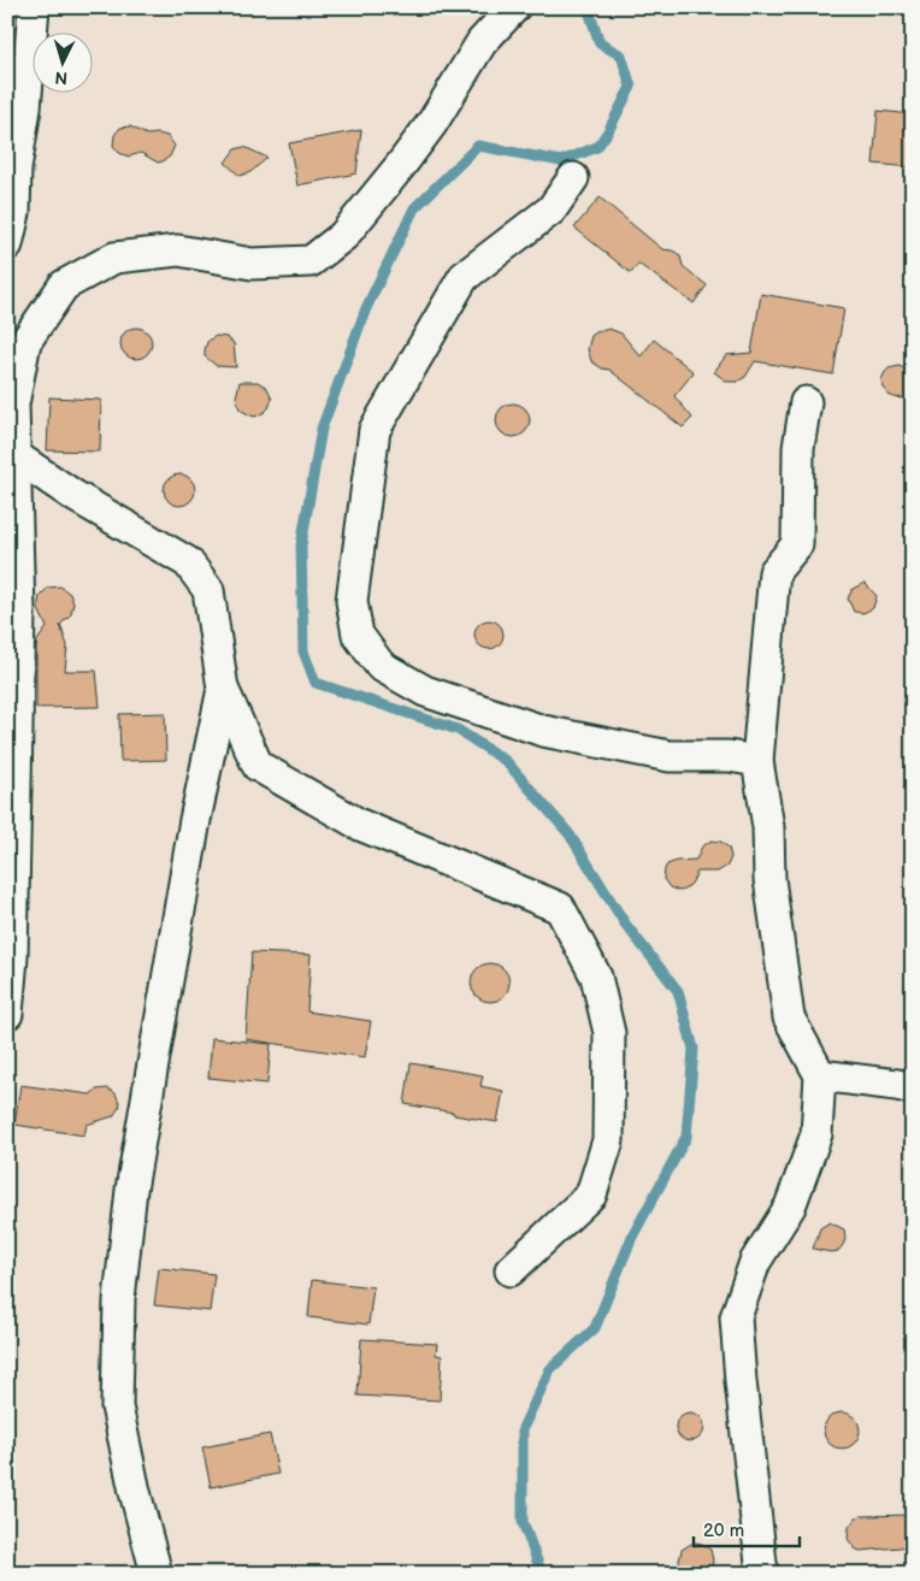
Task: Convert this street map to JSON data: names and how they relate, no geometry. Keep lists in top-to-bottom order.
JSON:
{
  "scale_bar": "20 m",
  "north": "bottom"
}
